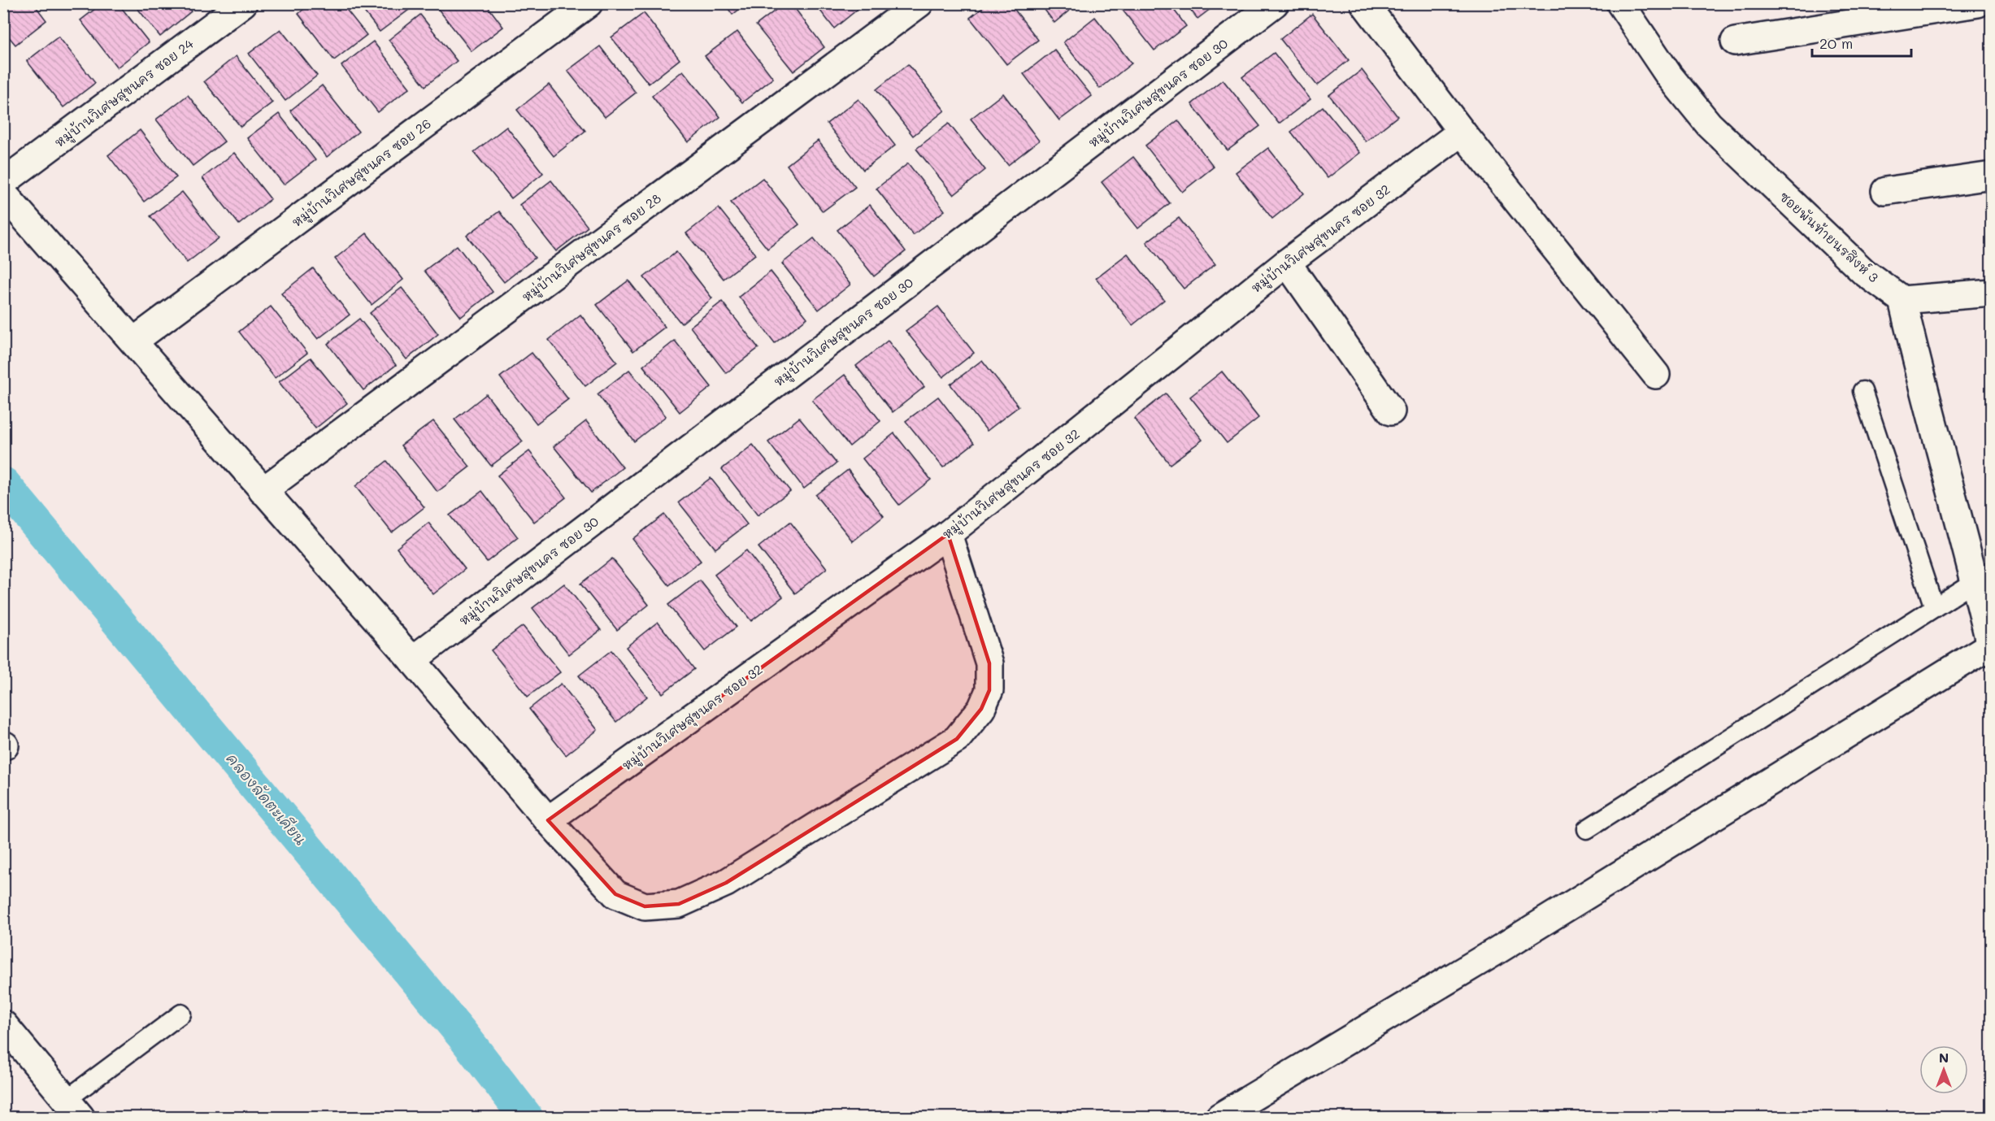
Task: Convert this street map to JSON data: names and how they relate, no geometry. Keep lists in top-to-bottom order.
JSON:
{
  "streets": {
    "street": [
      "หมู่บ้านวิเศษสุขนคร ซอย 24",
      "หมู่บ้านวิเศษสุขนคร ซอย 30",
      "หมู่บ้านวิเศษสุขนคร ซอย 26",
      "ซอยพันท้ายนรสิงห์ 3",
      "หมู่บ้านวิเศษสุขนคร ซอย 32",
      "หมู่บ้านวิเศษสุขนคร ซอย 28"
    ]
  },
  "water": ["คลองลัดตะเคียน"],
  "scale_bar": "20 m",
  "north": "top"
}
